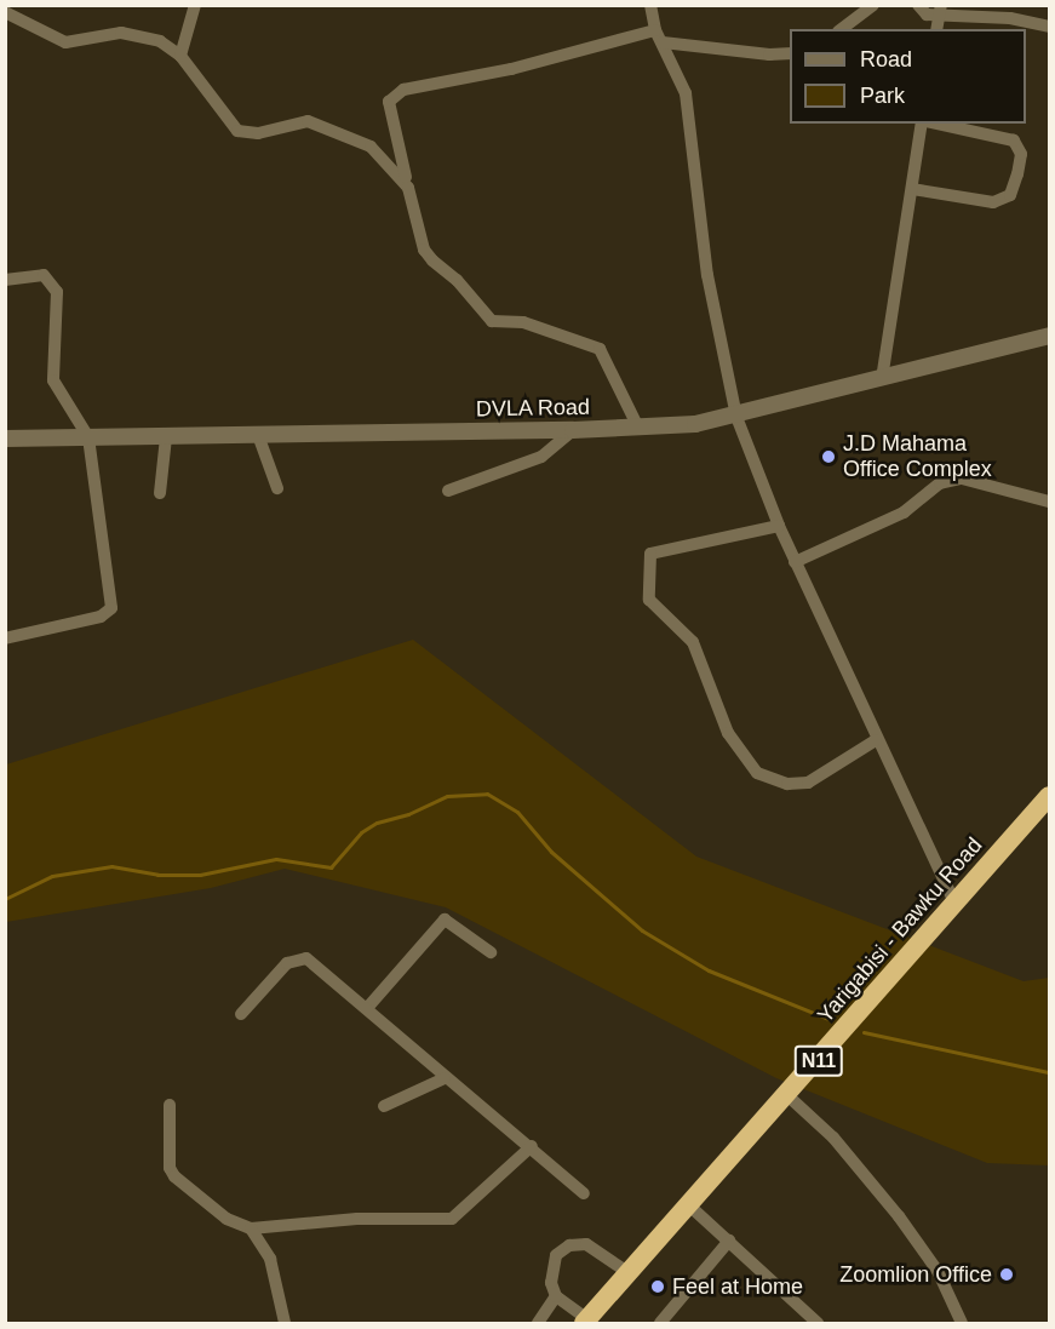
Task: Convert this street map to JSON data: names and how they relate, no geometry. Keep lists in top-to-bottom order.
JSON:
{
  "streets": {
    "highway": ["Yarigabisi - Bawku Road", "N11"],
    "street": ["DVLA Road"]
  },
  "places": ["J.D Mahama Office Complex", "Zoomlion Office", "Feel at Home"],
  "legend": ["Road", "Park"]
}
